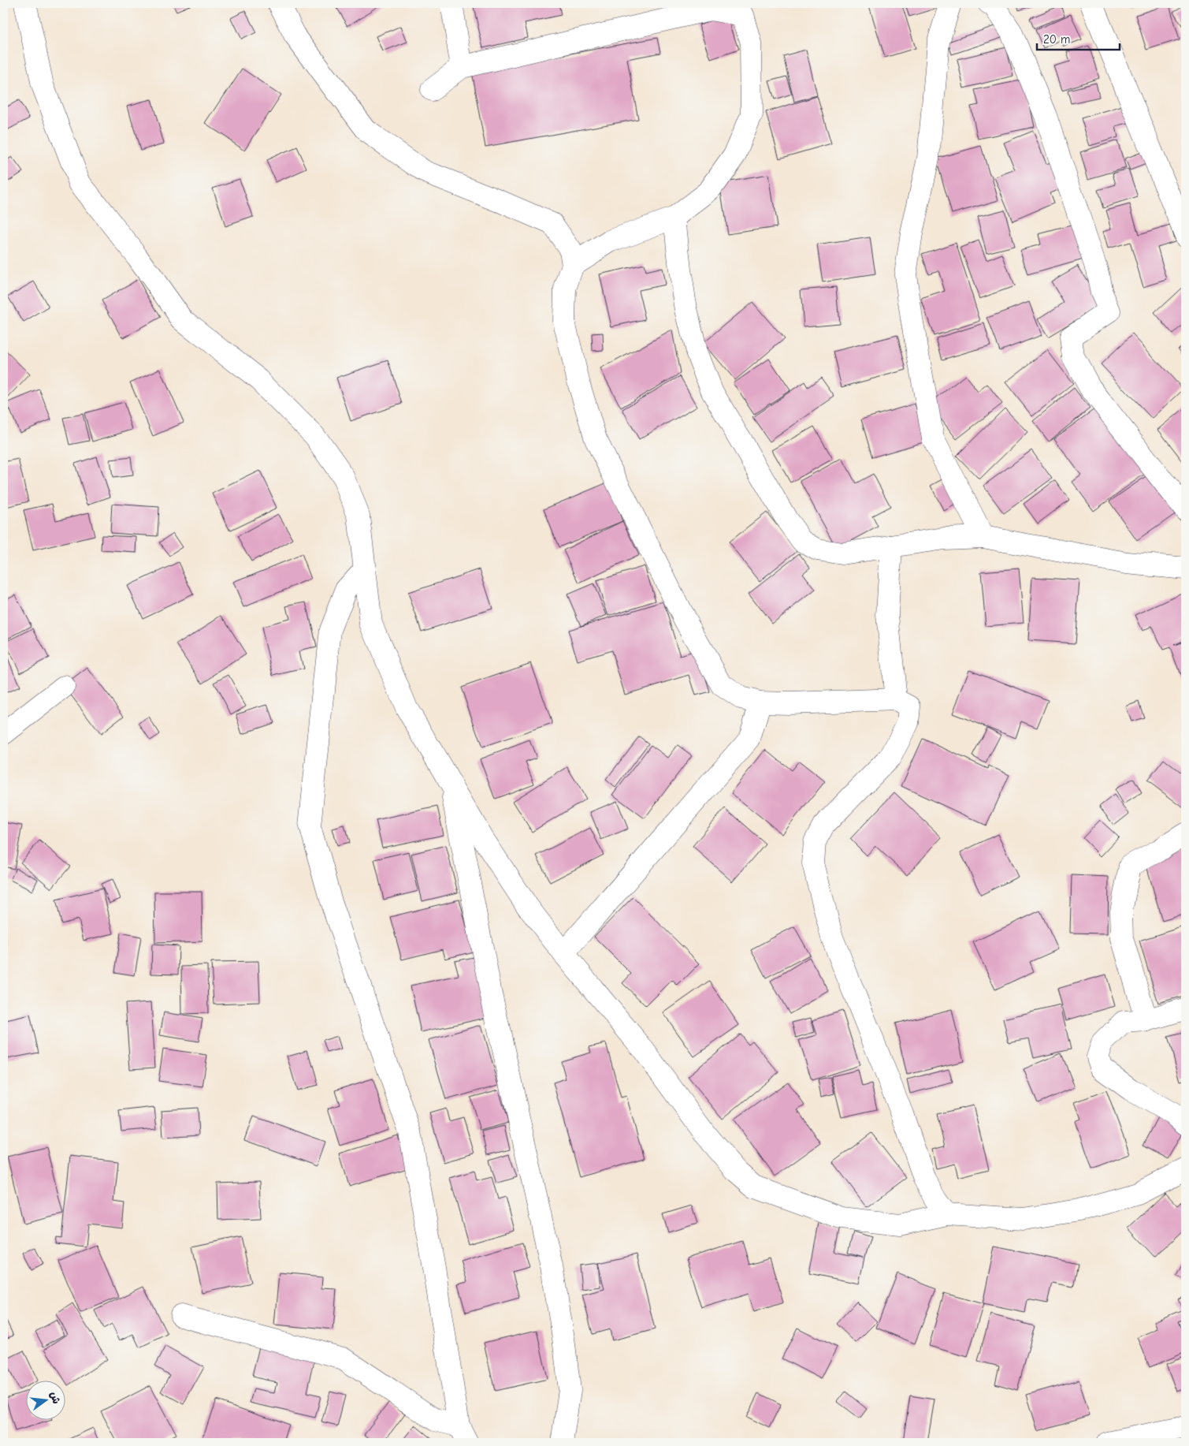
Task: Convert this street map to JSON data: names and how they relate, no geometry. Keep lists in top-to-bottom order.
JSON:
{
  "scale_bar": "20 m",
  "north": "right"
}
